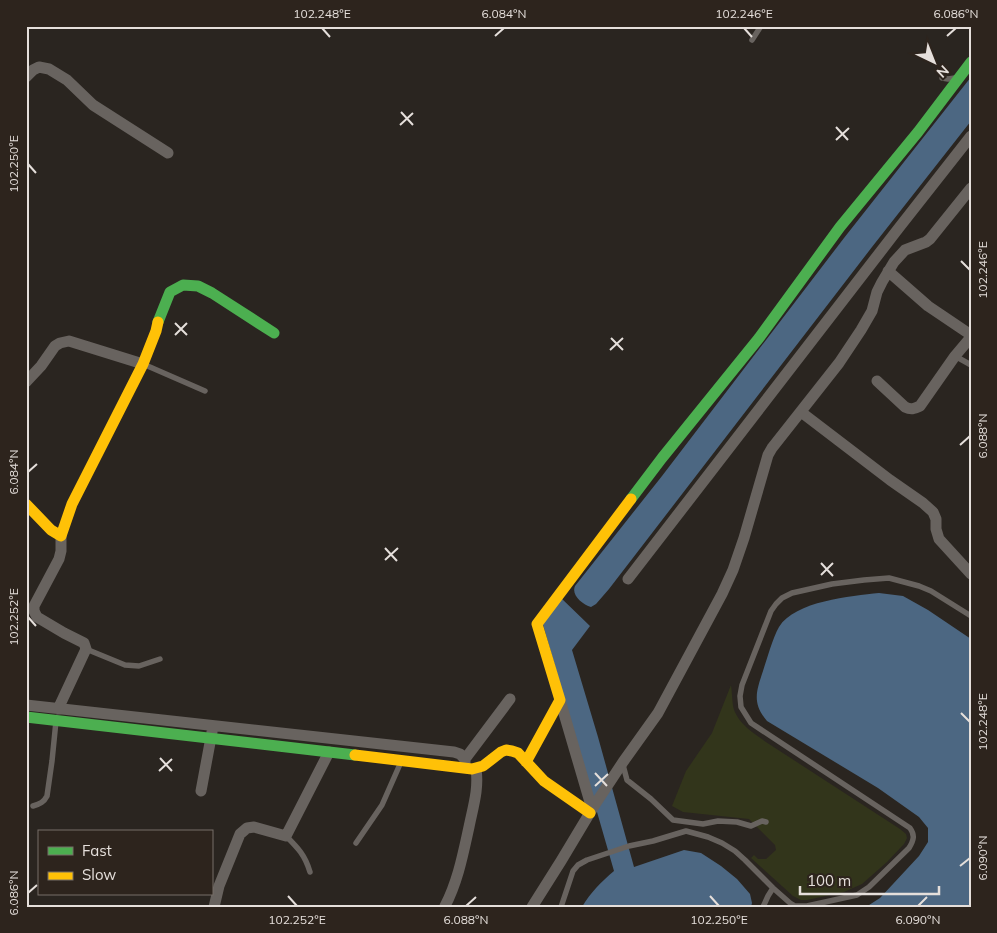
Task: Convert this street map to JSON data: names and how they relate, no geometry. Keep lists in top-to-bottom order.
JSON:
{
  "legend": ["Fast", "Slow"],
  "scale_bar": "100 m",
  "north": "bottom right",
  "coordinates": [
    "102.248°E",
    "6.084°N",
    "102.246°E",
    "6.086°N",
    "102.250°E",
    "6.088°N",
    "102.252°E",
    "6.090°N"
  ]
}
